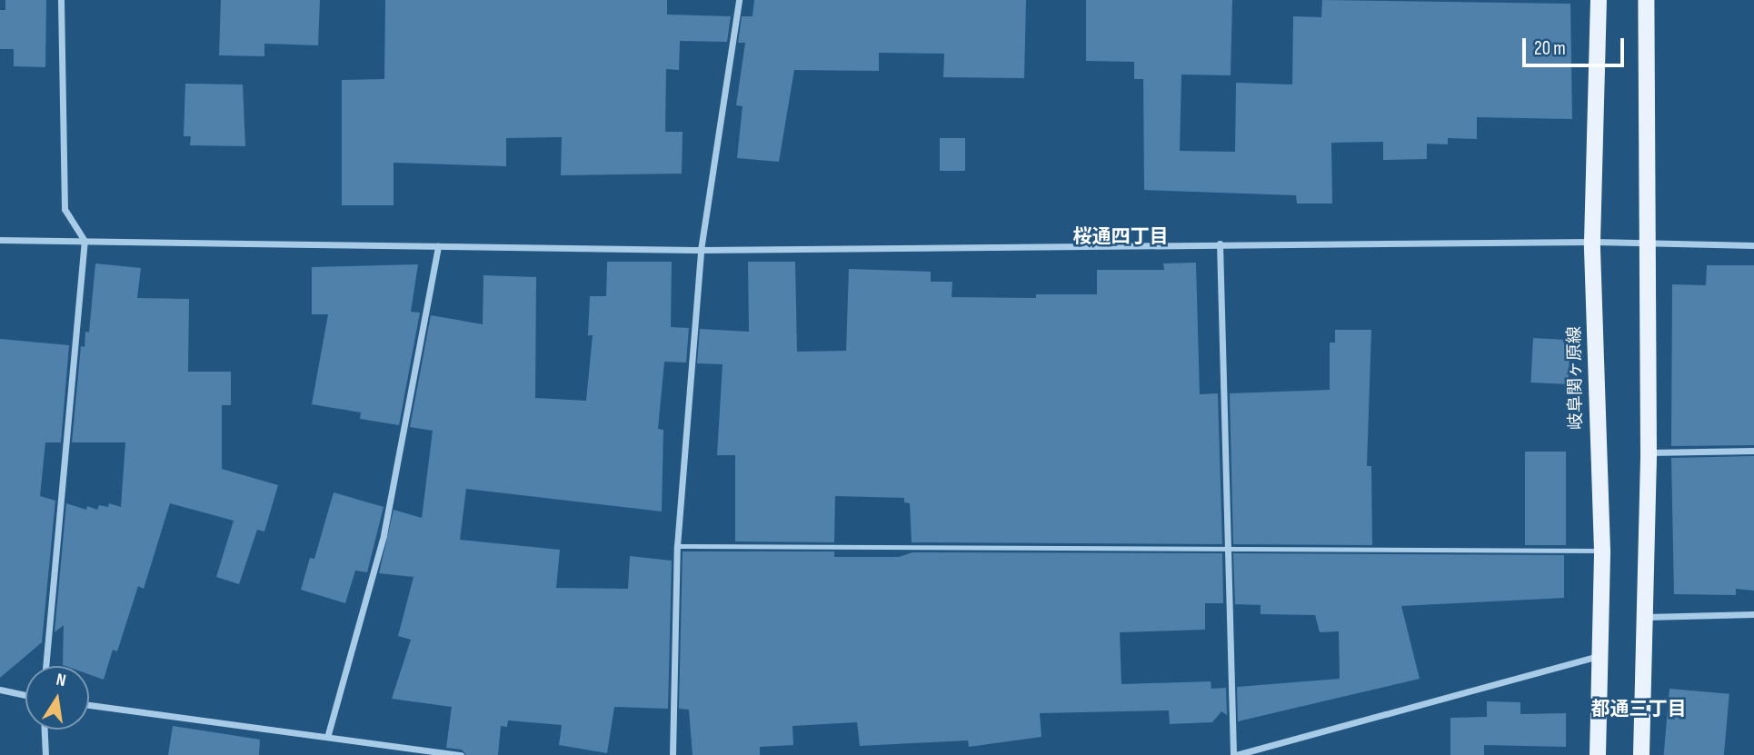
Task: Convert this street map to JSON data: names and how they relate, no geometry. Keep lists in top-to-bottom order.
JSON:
{
  "streets": {
    "main road": ["岐阜関ヶ原線"]
  },
  "districts": ["桜通四丁目", "都通三丁目"],
  "scale_bar": "20 m",
  "north": "top"
}
